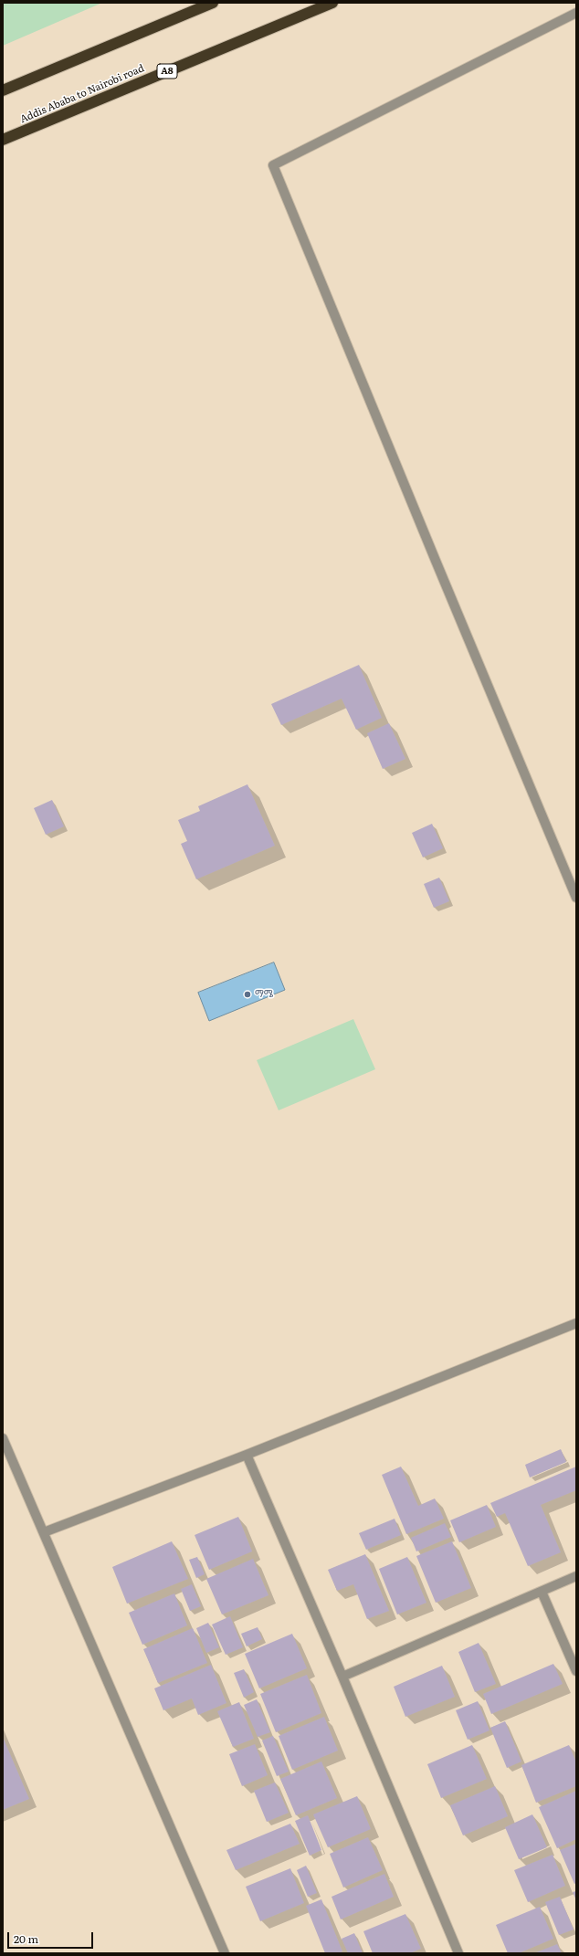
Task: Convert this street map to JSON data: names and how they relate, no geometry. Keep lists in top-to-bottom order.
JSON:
{
  "streets": {
    "highway": ["A8", "Addis Ababa to Nairobi road"]
  },
  "places": ["ማሜ"],
  "scale_bar": "20 m"
}
